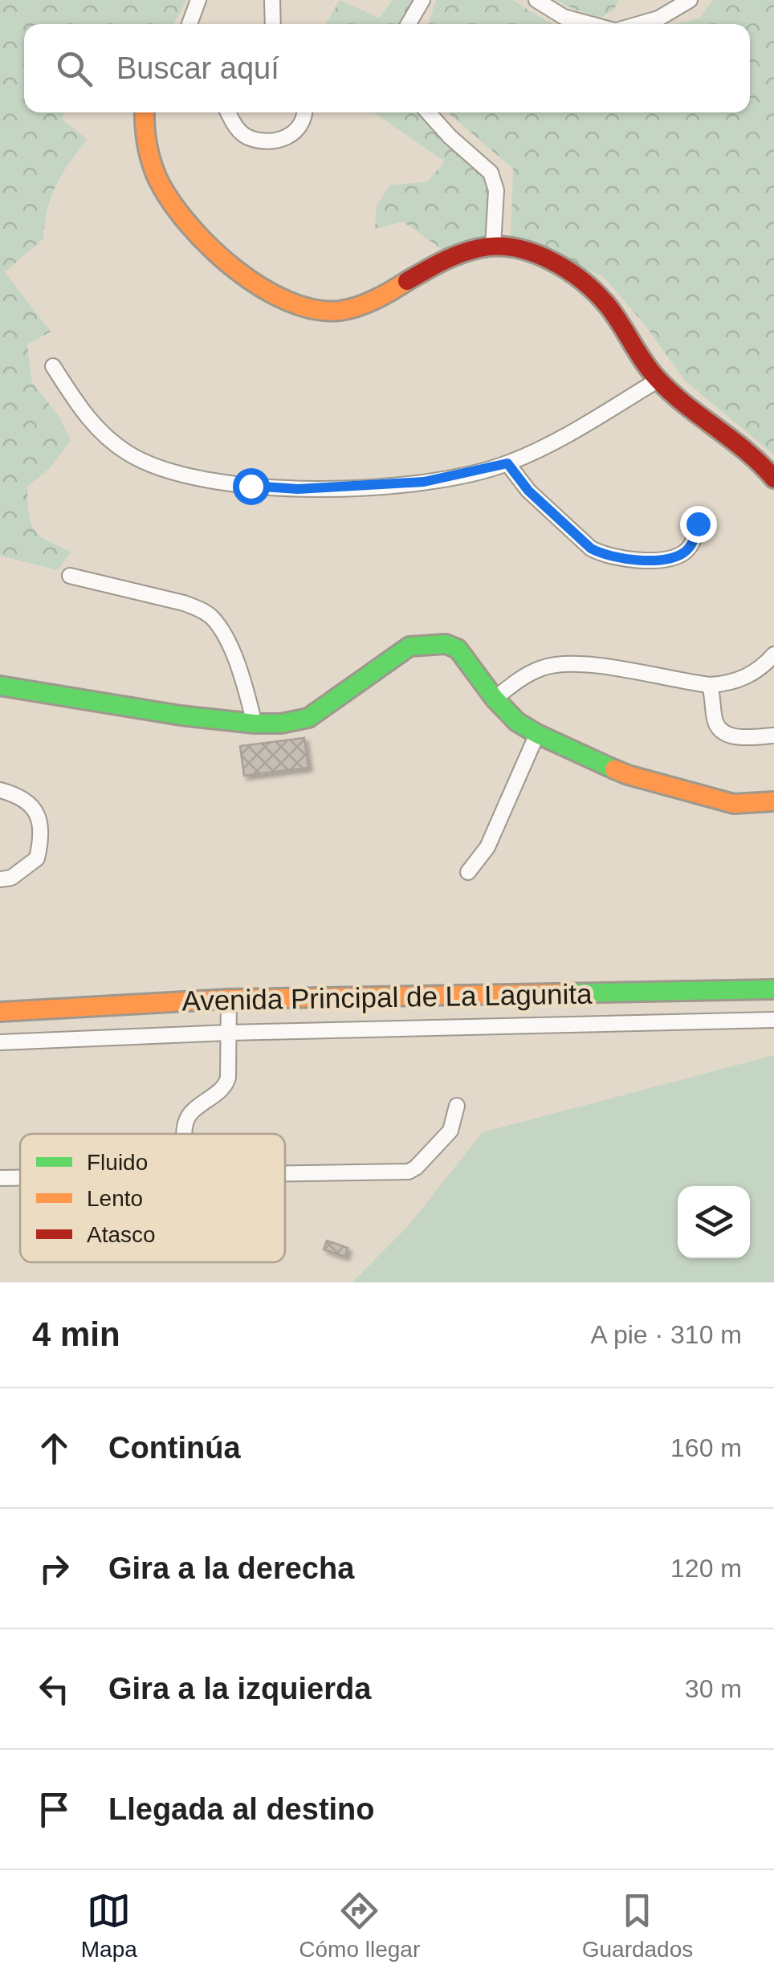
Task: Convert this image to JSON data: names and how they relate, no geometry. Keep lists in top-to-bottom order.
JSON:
{
  "streets": {
    "street": ["Avenida Principal de La Lagunita"]
  },
  "legend": ["Fluido", "Lento", "Atasco"],
  "page": {
    "search": "Buscar aquí",
    "heading": ["4 min", "A pie · 310 m"],
    "list": [
      ["Continúa", "160 m"],
      ["Gira a la derecha", "120 m"],
      ["Gira a la izquierda", "30 m"],
      "Llegada al destino"
    ],
    "nav": ["Mapa", "Cómo llegar", "Guardados"]
  }
}
